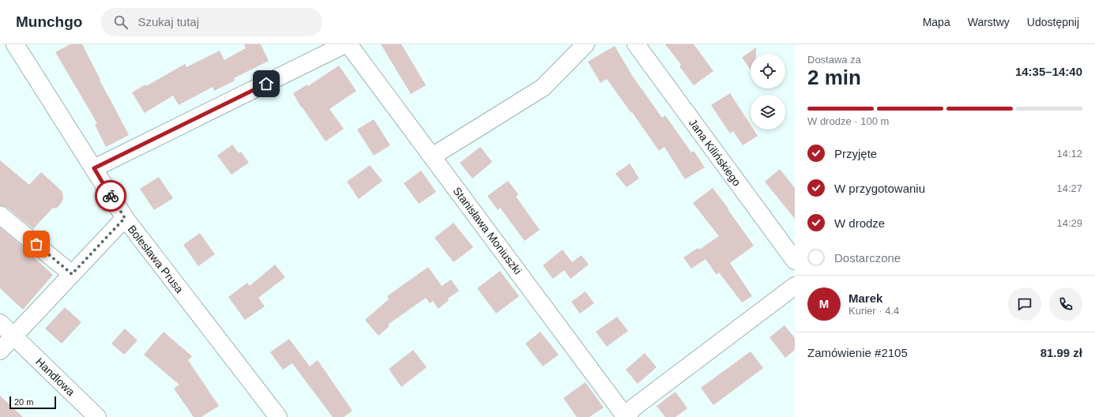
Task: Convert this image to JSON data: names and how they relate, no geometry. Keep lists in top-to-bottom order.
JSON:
{
  "streets": {
    "street": [
      "Jana Kilińskiego",
      "Stanisława Moniuszki",
      "Bolesława Prusa",
      "Handlowa"
    ]
  },
  "scale_bar": "20 m",
  "page": {
    "header": "Munchgo",
    "search": "Szukaj tutaj",
    "nav": ["Mapa", "Warstwy", "Udostępnij"],
    "heading": ["2 min", "Dostawa za", "14:35–14:40"],
    "panel": [
      "Marek",
      "Kurier · 4.4",
      "Zamówienie #2105",
      "81.99 zł"
    ],
    "bar": "W drodze · 100 m",
    "list": [
      ["Przyjęte", "14:12"],
      ["W przygotowaniu", "14:27"],
      ["W drodze", "14:29"],
      "Dostarczone"
    ],
    "round": "M",
    "scale": "20 m"
  }
}
